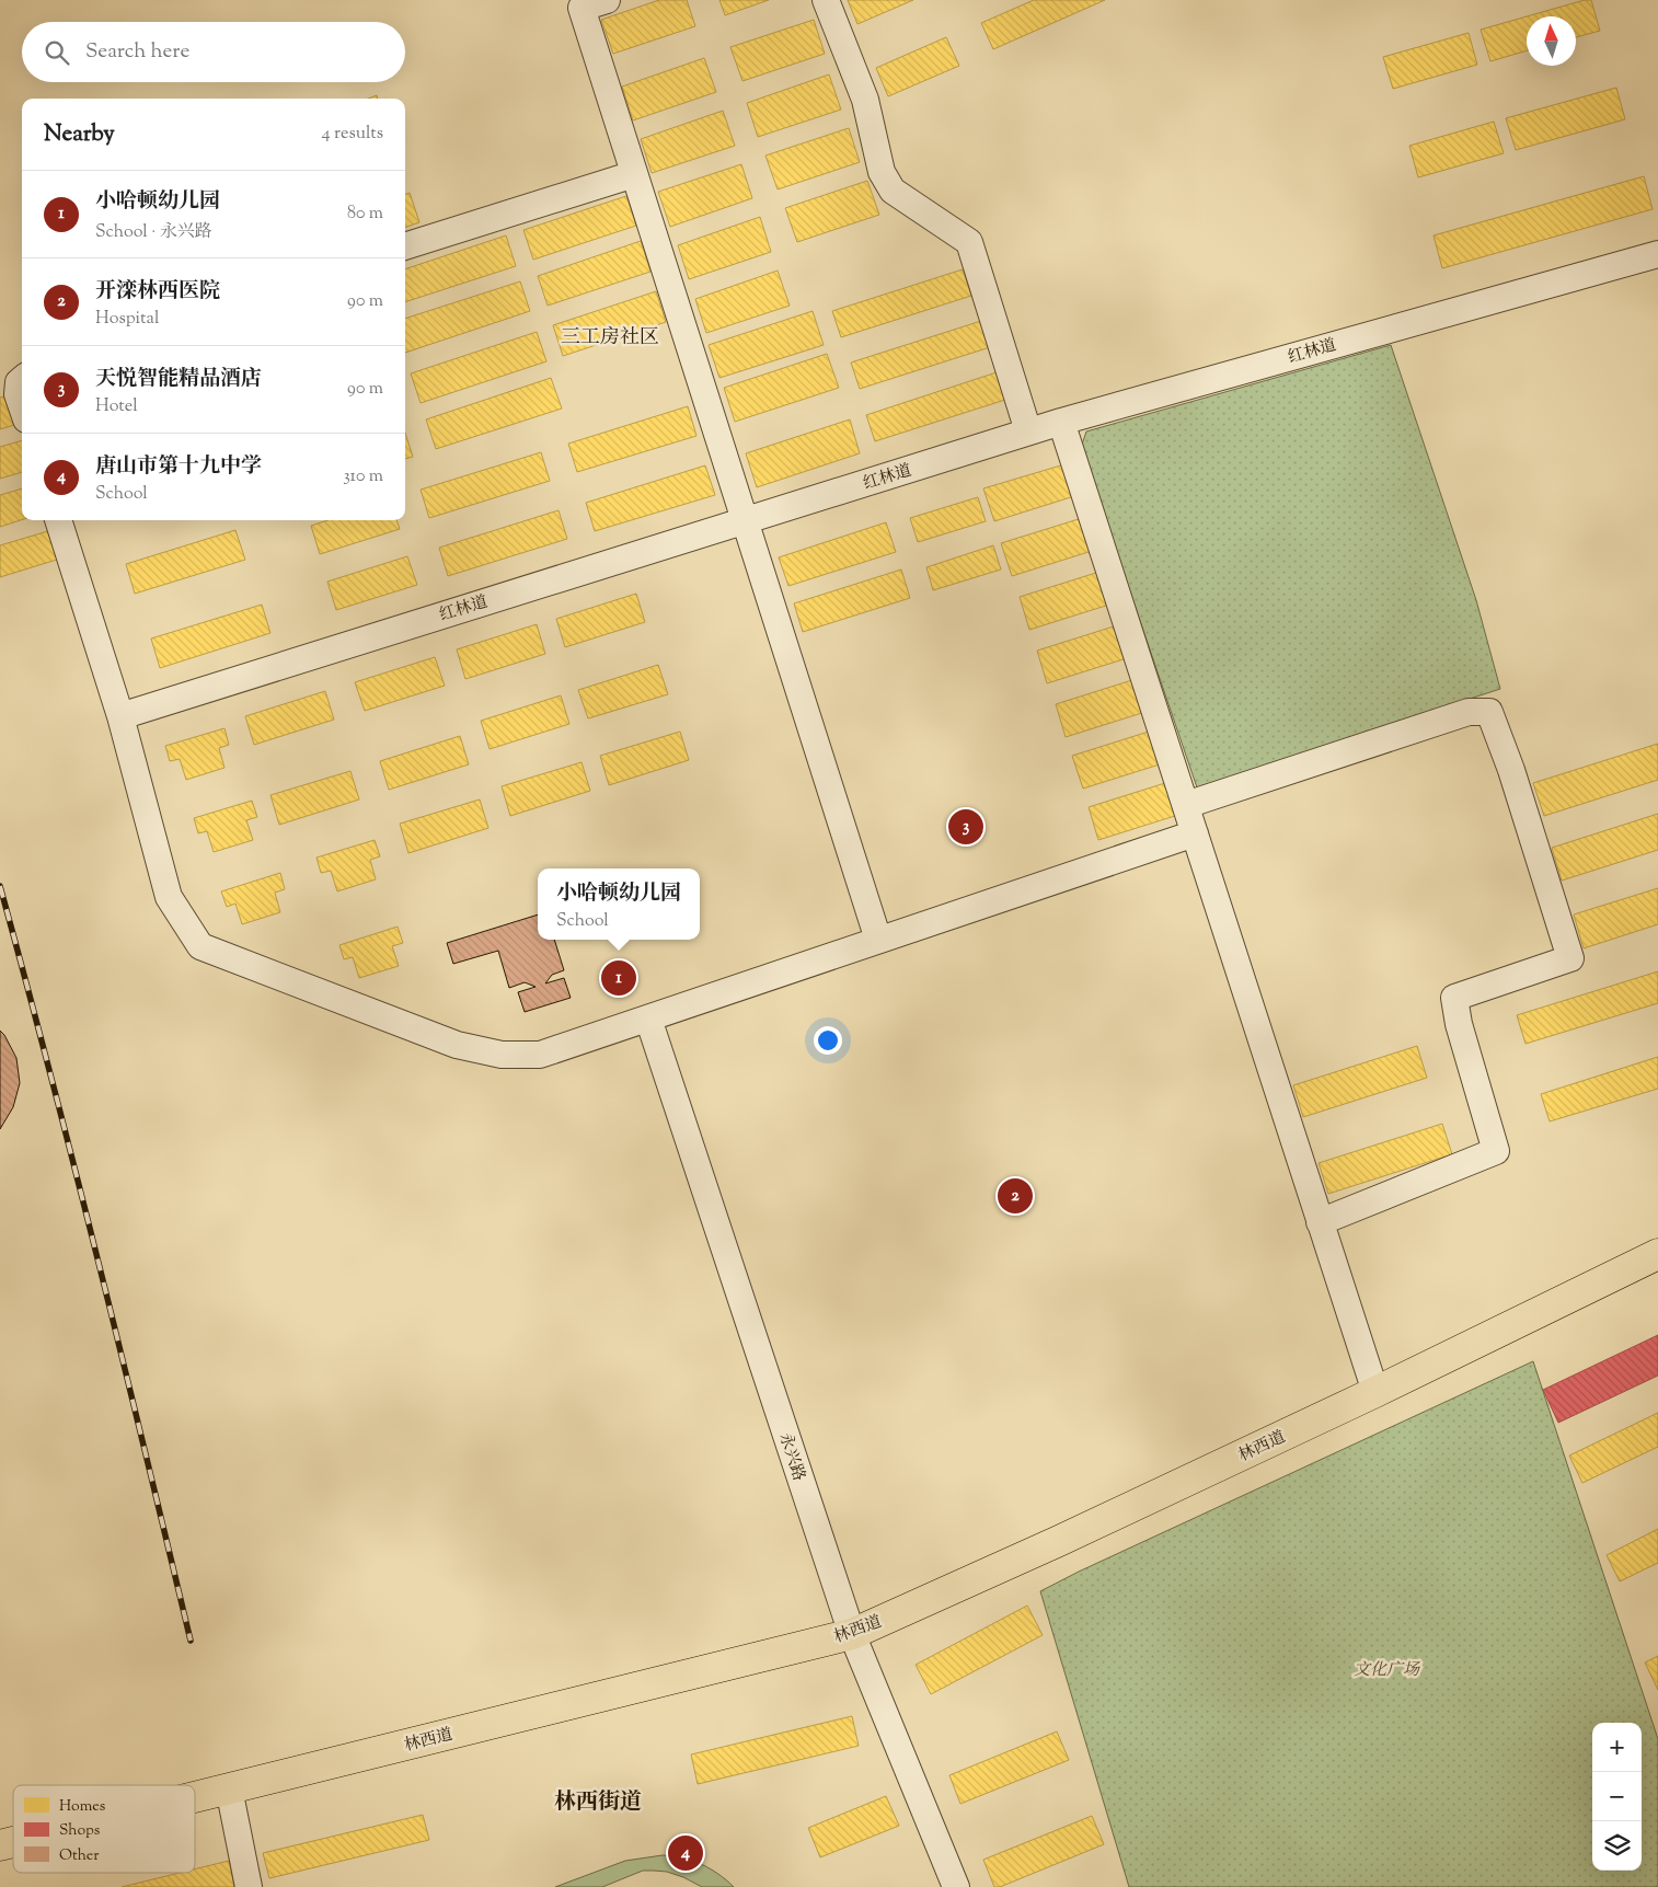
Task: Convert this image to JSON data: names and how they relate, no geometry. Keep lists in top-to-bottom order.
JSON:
{
  "streets": {
    "main road": ["林西道"],
    "street": ["红林道", "永兴路"]
  },
  "crossings": [
    ["林西道", "永兴路"]
  ],
  "districts": ["三工房社区", "林西街道"],
  "parks": ["文化广场"],
  "legend": ["Homes", "Shops", "Other"],
  "north": "top",
  "page": {
    "search": "Search here",
    "heading": ["Nearby", "4 results"],
    "list": [
      {
        "mark": "1",
        "name": "小哈顿幼儿园",
        "note": "School · 永兴路",
        "value": "80 m"
      },
      {
        "mark": "2",
        "name": "开滦林西医院",
        "note": "Hospital",
        "value": "90 m"
      },
      {
        "mark": "3",
        "name": "天悦智能精品酒店",
        "note": "Hotel",
        "value": "90 m"
      },
      {
        "mark": "4",
        "name": "唐山市第十九中学",
        "note": "School",
        "value": "310 m"
      }
    ],
    "pins": [
      "3",
      "1",
      "2",
      "4"
    ],
    "popup": ["小哈顿幼儿园", "School"],
    "map_buttons": ["+", "−"]
  }
}
